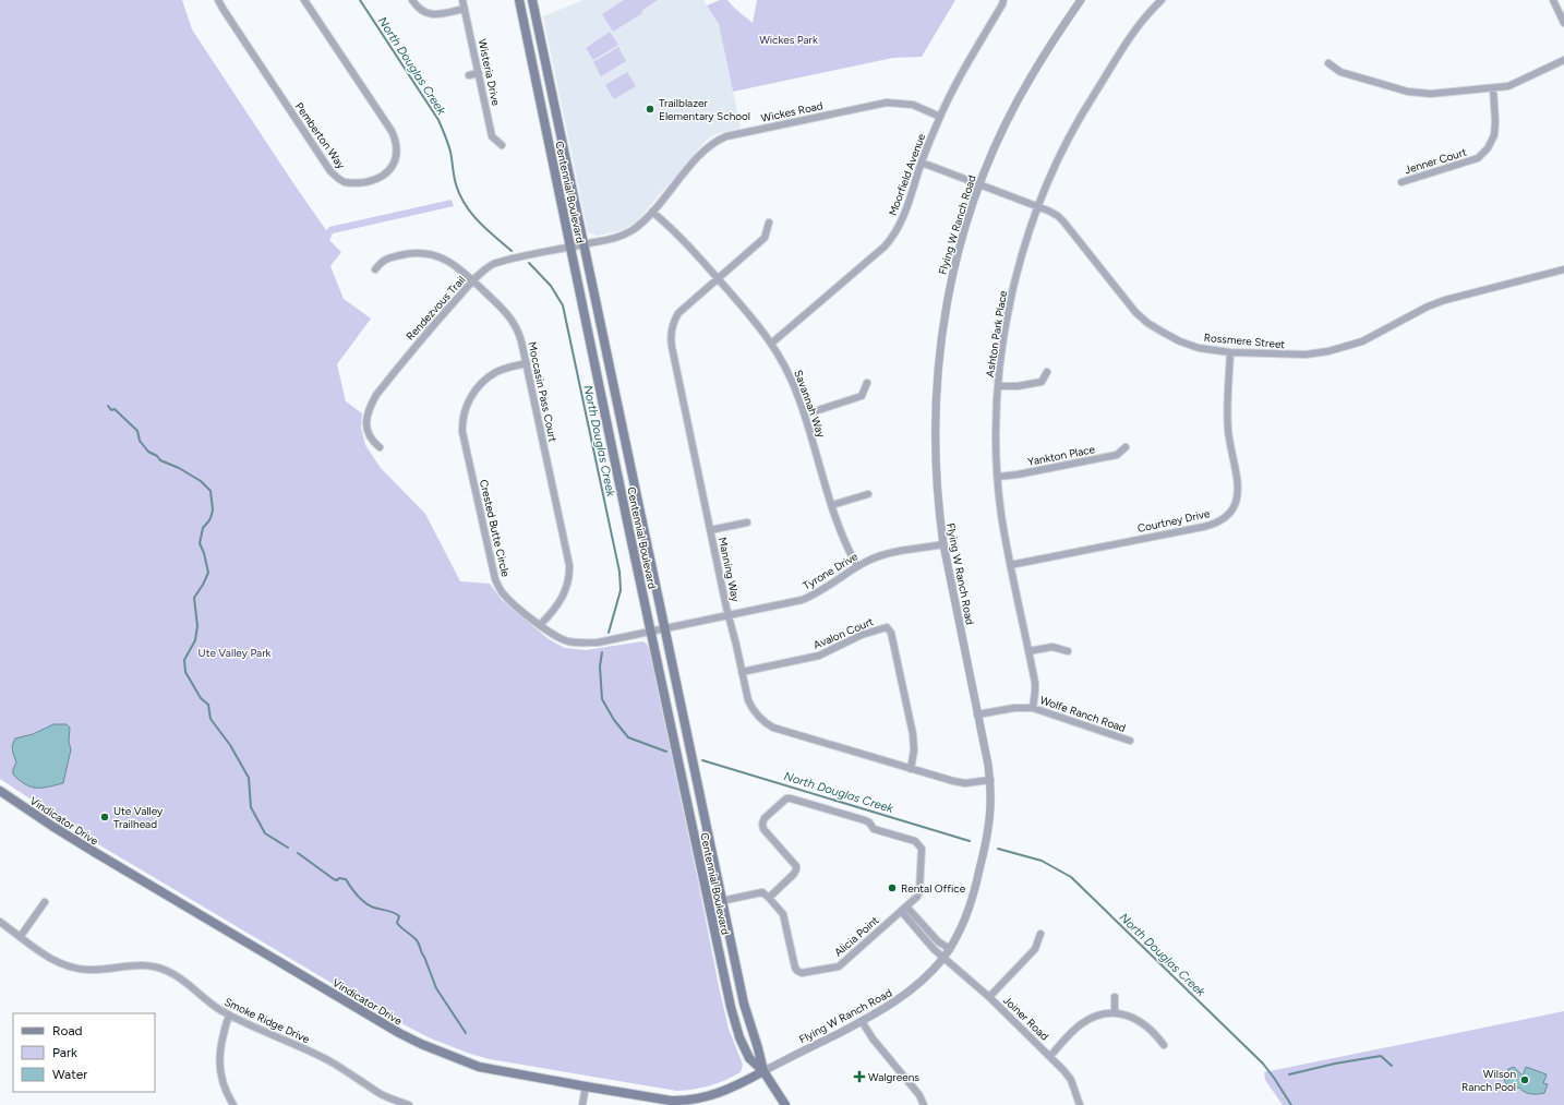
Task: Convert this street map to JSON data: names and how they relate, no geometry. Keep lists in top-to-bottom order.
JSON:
{
  "streets": {
    "main road": ["Centennial Boulevard", "Vindicator Drive"],
    "street": [
      "Wisteria Drive",
      "Wickes Road",
      "Pemberton Way",
      "Jenner Court",
      "Moorfield Avenue",
      "Flying W Ranch Road",
      "Rendezvous Trail",
      "Ashton Park Place",
      "Rossmere Street",
      "Moccasin Pass Court",
      "Savannah Way",
      "Yankton Place",
      "Courtney Drive",
      "Crested Butte Circle",
      "Manning Way",
      "Tyrone Drive",
      "Avalon Court",
      "Wolfe Ranch Road",
      "Alicia Point",
      "Joiner Road",
      "Smoke Ridge Drive"
    ]
  },
  "crossings": [
    ["Wickes Road", "Moorfield Avenue"],
    ["Wickes Road", "Centennial Boulevard"],
    ["Wickes Road", "Rendezvous Trail"],
    ["Wickes Road", "Savannah Way"],
    ["Moorfield Avenue", "Rossmere Street"],
    ["Moorfield Avenue", "Savannah Way"],
    ["Centennial Boulevard", "Flying W Ranch Road"],
    ["Centennial Boulevard", "Rendezvous Trail"],
    ["Centennial Boulevard", "Crested Butte Circle"],
    ["Centennial Boulevard", "Tyrone Drive"],
    ["Centennial Boulevard", "Vindicator Drive"],
    ["Flying W Ranch Road", "Rossmere Street"],
    ["Flying W Ranch Road", "Manning Way"],
    ["Flying W Ranch Road", "Tyrone Drive"],
    ["Flying W Ranch Road", "Wolfe Ranch Road"],
    ["Flying W Ranch Road", "Vindicator Drive"],
    ["Flying W Ranch Road", "Joiner Road"],
    ["Rendezvous Trail", "Moccasin Pass Court"],
    ["Ashton Park Place", "Rossmere Street"],
    ["Ashton Park Place", "Yankton Place"],
    ["Ashton Park Place", "Courtney Drive"],
    ["Ashton Park Place", "Wolfe Ranch Road"],
    ["Rossmere Street", "Courtney Drive"],
    ["Moccasin Pass Court", "Crested Butte Circle"],
    ["Savannah Way", "Manning Way"],
    ["Savannah Way", "Tyrone Drive"],
    ["Crested Butte Circle", "Tyrone Drive"],
    ["Manning Way", "Tyrone Drive"],
    ["Manning Way", "Avalon Court"],
    ["Alicia Point", "Joiner Road"]
  ],
  "water": ["North Douglas Creek"],
  "parks": ["Wickes Park", "Ute Valley Park"],
  "places": {
    "other": [
      "Trailblazer Elementary School",
      "Ute Valley Trailhead",
      "Rental Office",
      "Wilson Ranch Pool"
    ],
    "health": ["Walgreens"]
  },
  "legend": ["Road", "Park", "Water"]
}
